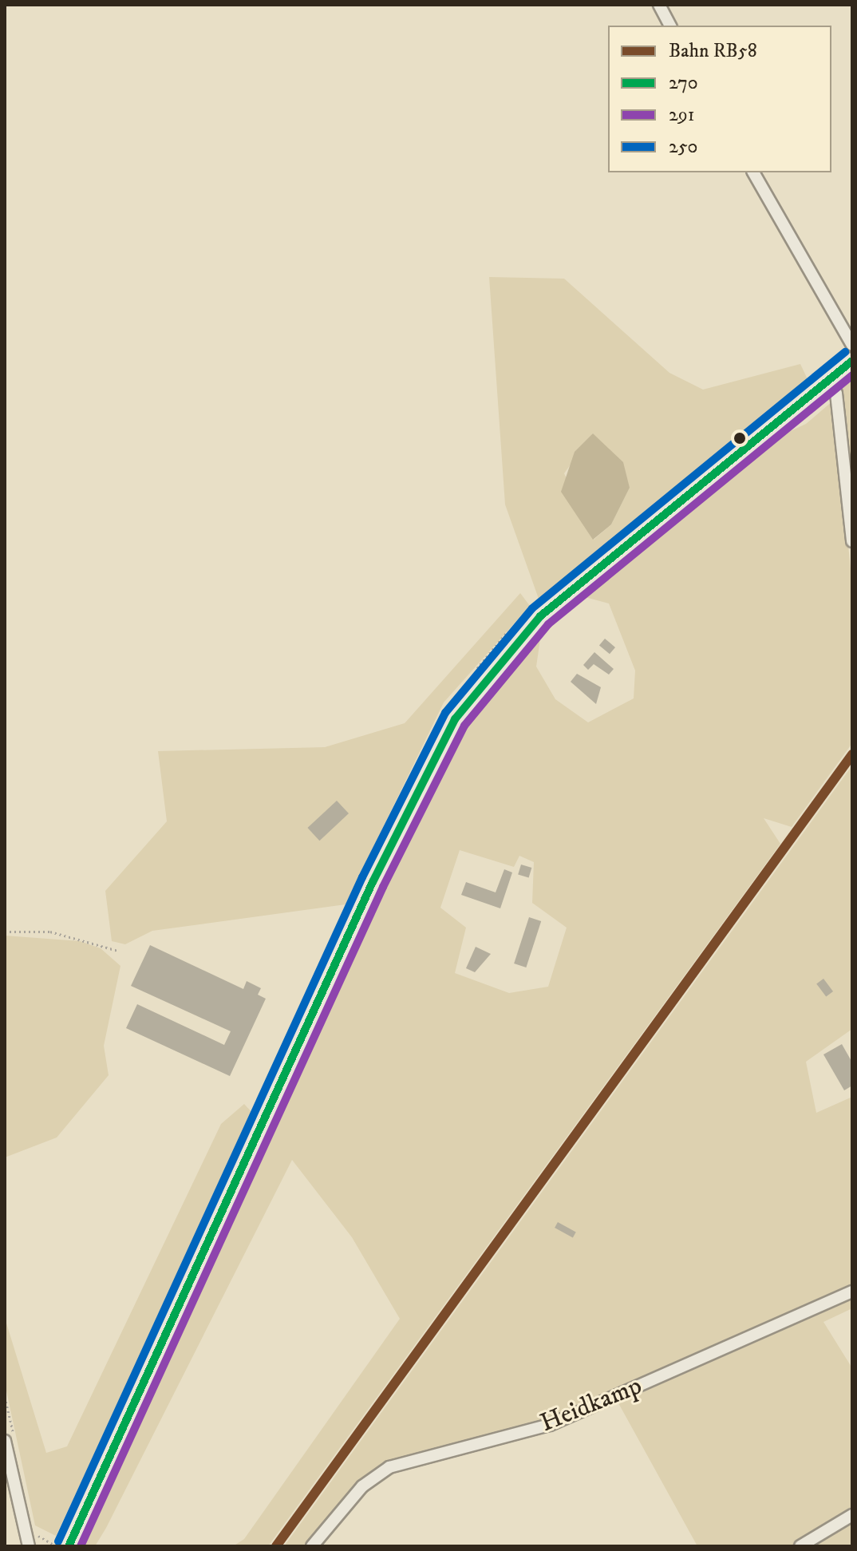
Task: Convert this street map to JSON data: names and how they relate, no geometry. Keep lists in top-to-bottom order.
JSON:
{
  "streets": {
    "street": ["Heidkamp"]
  },
  "lines": [
    "transit line 250",
    "transit line 270",
    "transit line 291",
    "rail line RB58"
  ],
  "legend": [
    "Bahn RB58",
    "270",
    "291",
    "250"
  ]
}
